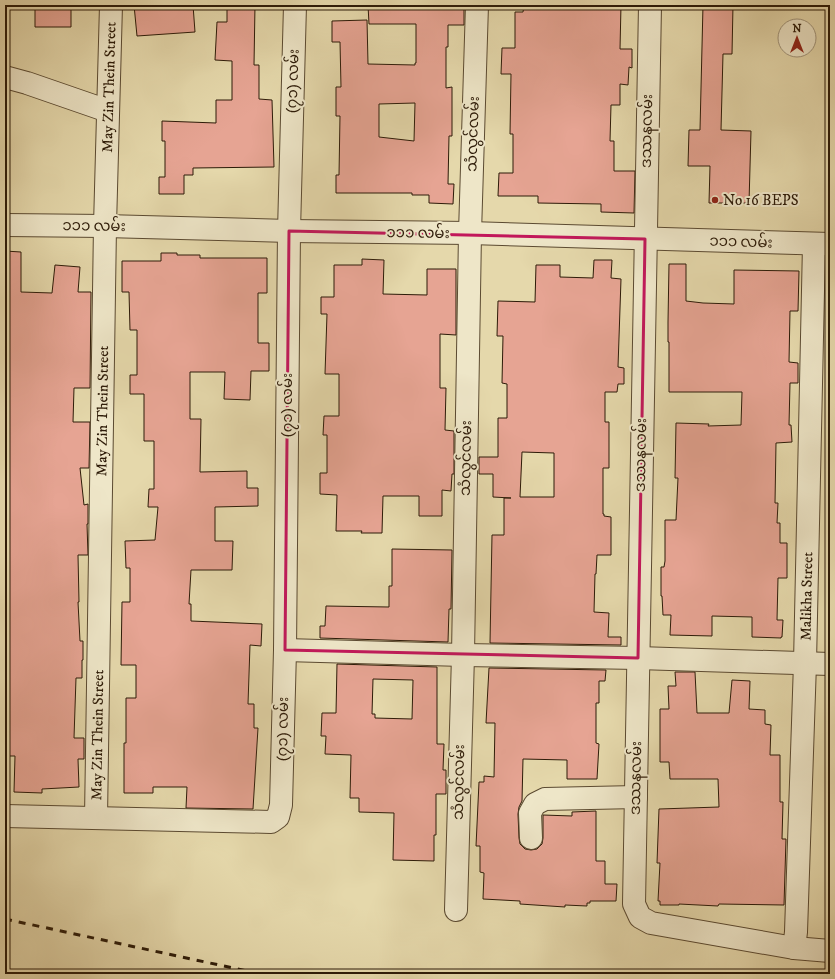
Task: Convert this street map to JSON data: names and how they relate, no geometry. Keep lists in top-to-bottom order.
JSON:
{
  "streets": {
    "street": [
      "(၇၁) လမ်း",
      "May Zin Thein Street",
      "ဒဿနလမ်း",
      "သံလွင်လမ်း",
      "၁၁၁ လမ်း",
      "Malikha Street"
    ]
  },
  "crossings": [
    ["(၇၁) လမ်း", "May Zin Thein Street"],
    ["(၇၁) လမ်း", "၁၁၁ လမ်း"],
    ["May Zin Thein Street", "၁၁၁ လမ်း"],
    ["ဒဿနလမ်း", "၁၁၁ လမ်း"],
    ["ဒဿနလမ်း", "Malikha Street"],
    ["သံလွင်လမ်း", "၁၁၁ လမ်း"],
    ["၁၁၁ လမ်း", "Malikha Street"]
  ],
  "places": ["No 16 BEPS"],
  "north": "top"
}
